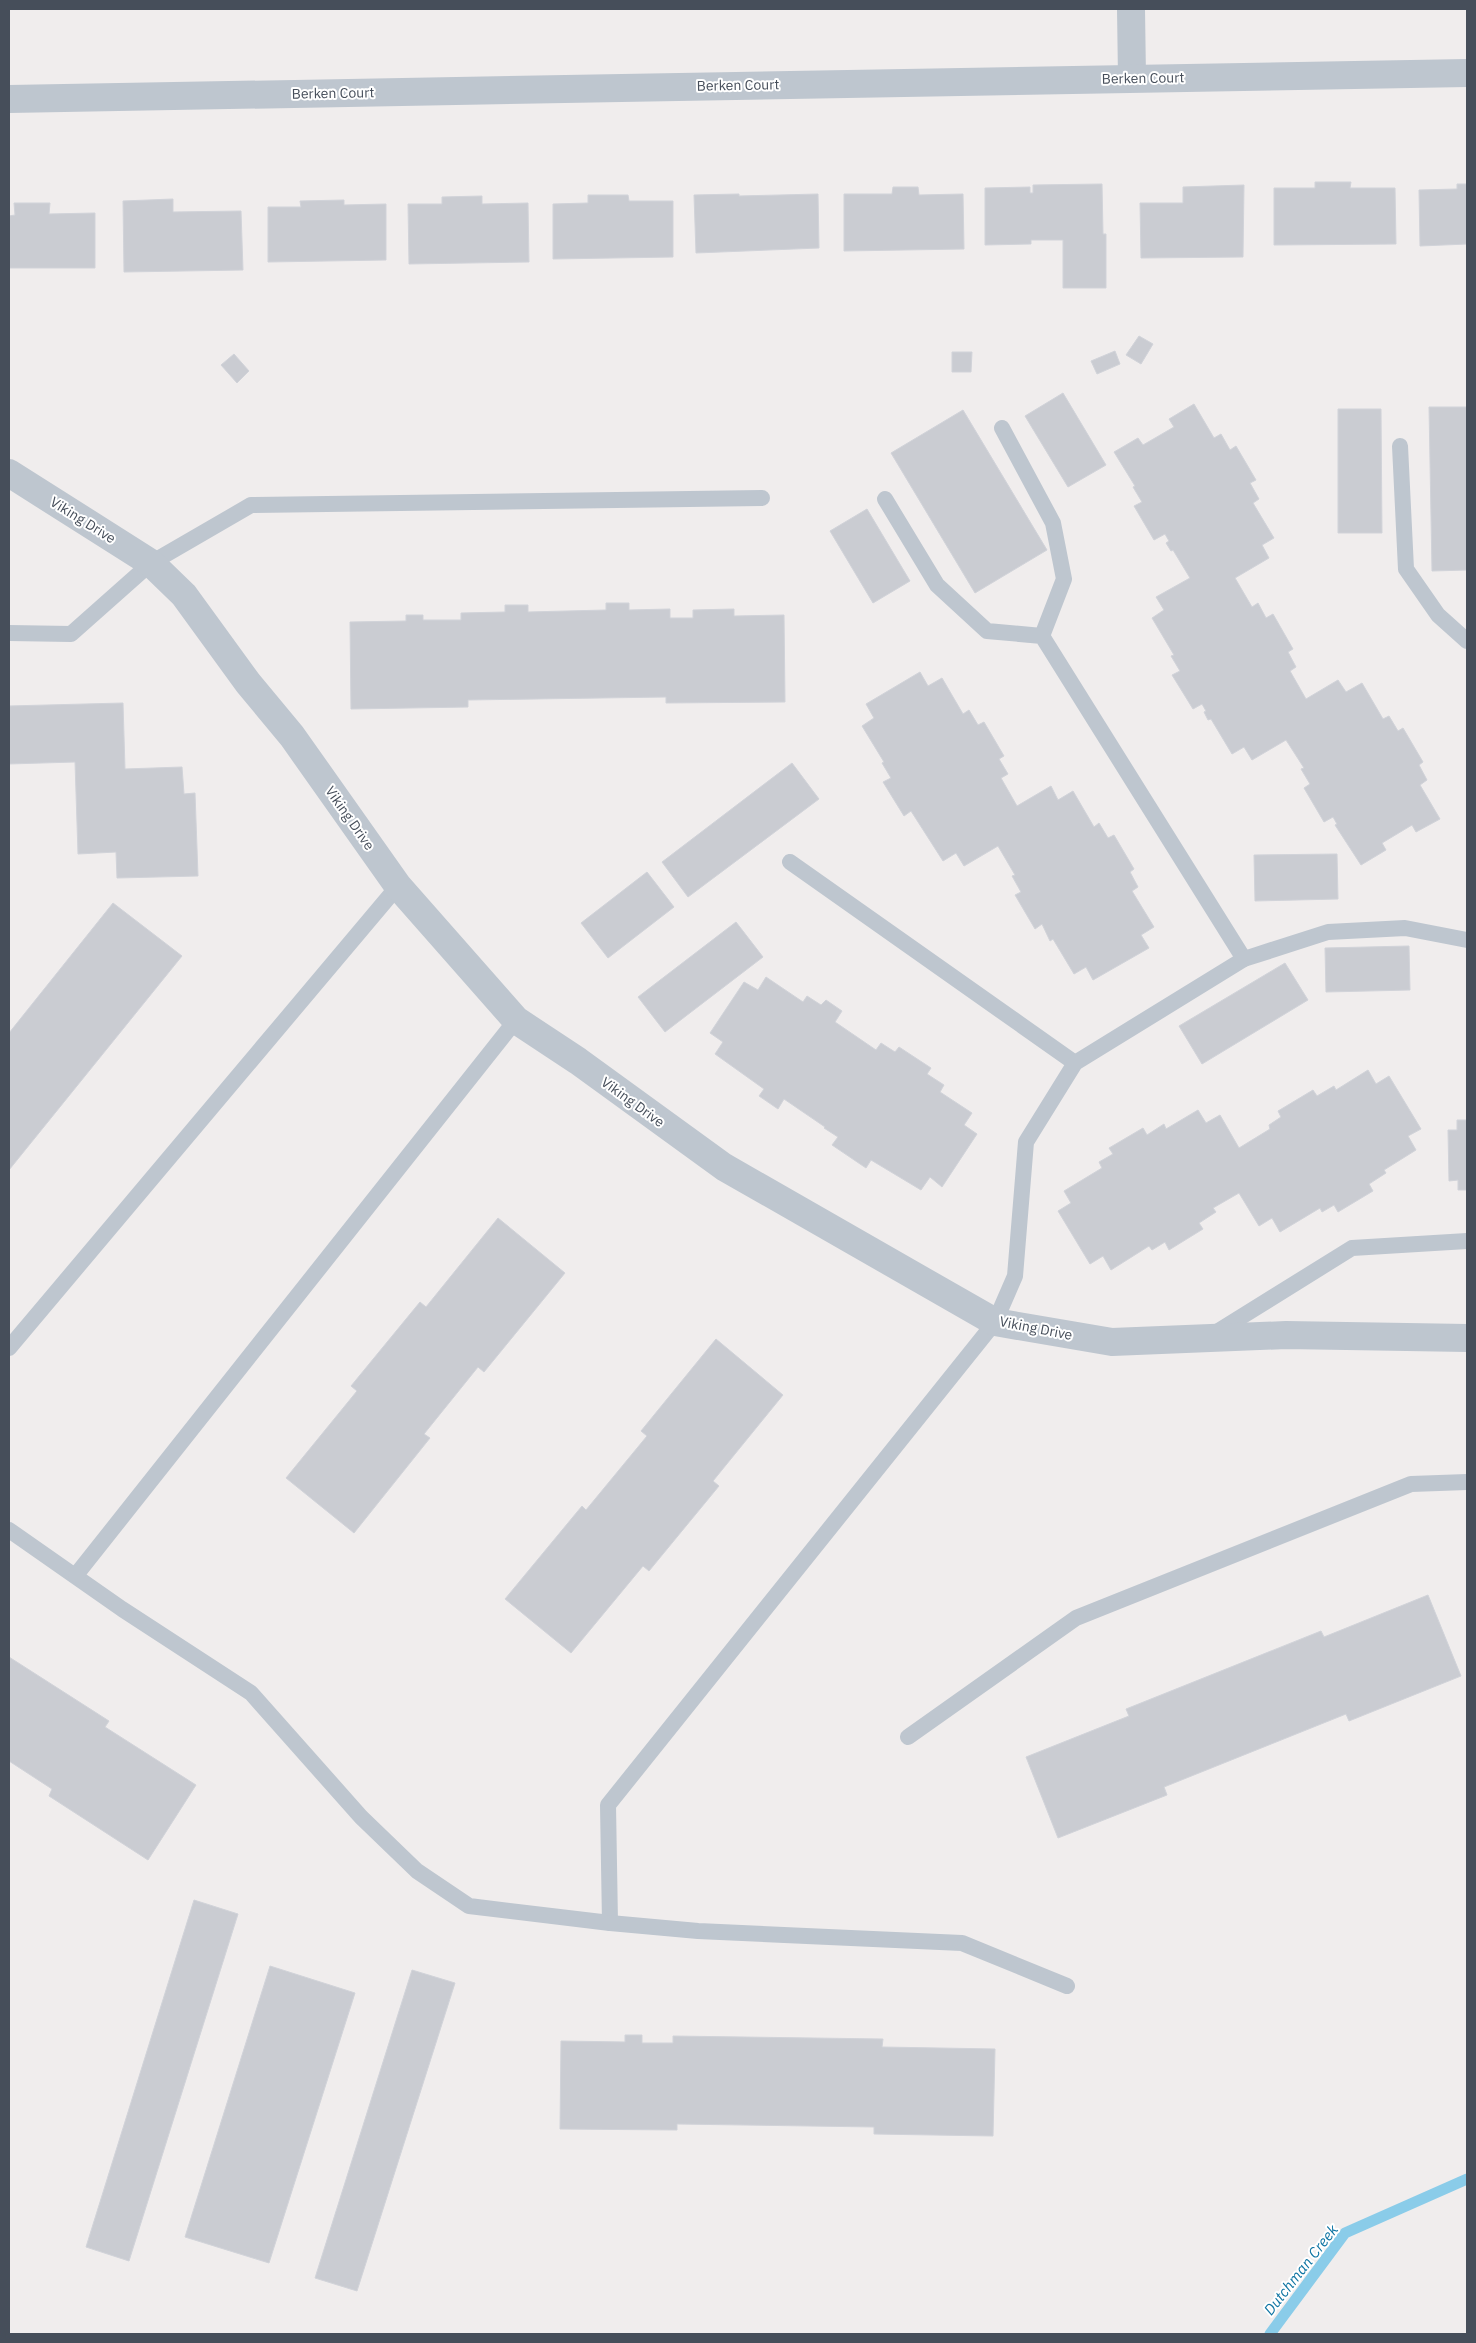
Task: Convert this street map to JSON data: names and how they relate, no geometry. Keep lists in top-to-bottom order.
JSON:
{
  "streets": {
    "street": ["Berken Court", "Viking Drive"]
  },
  "water": ["Dutchman Creek"]
}
